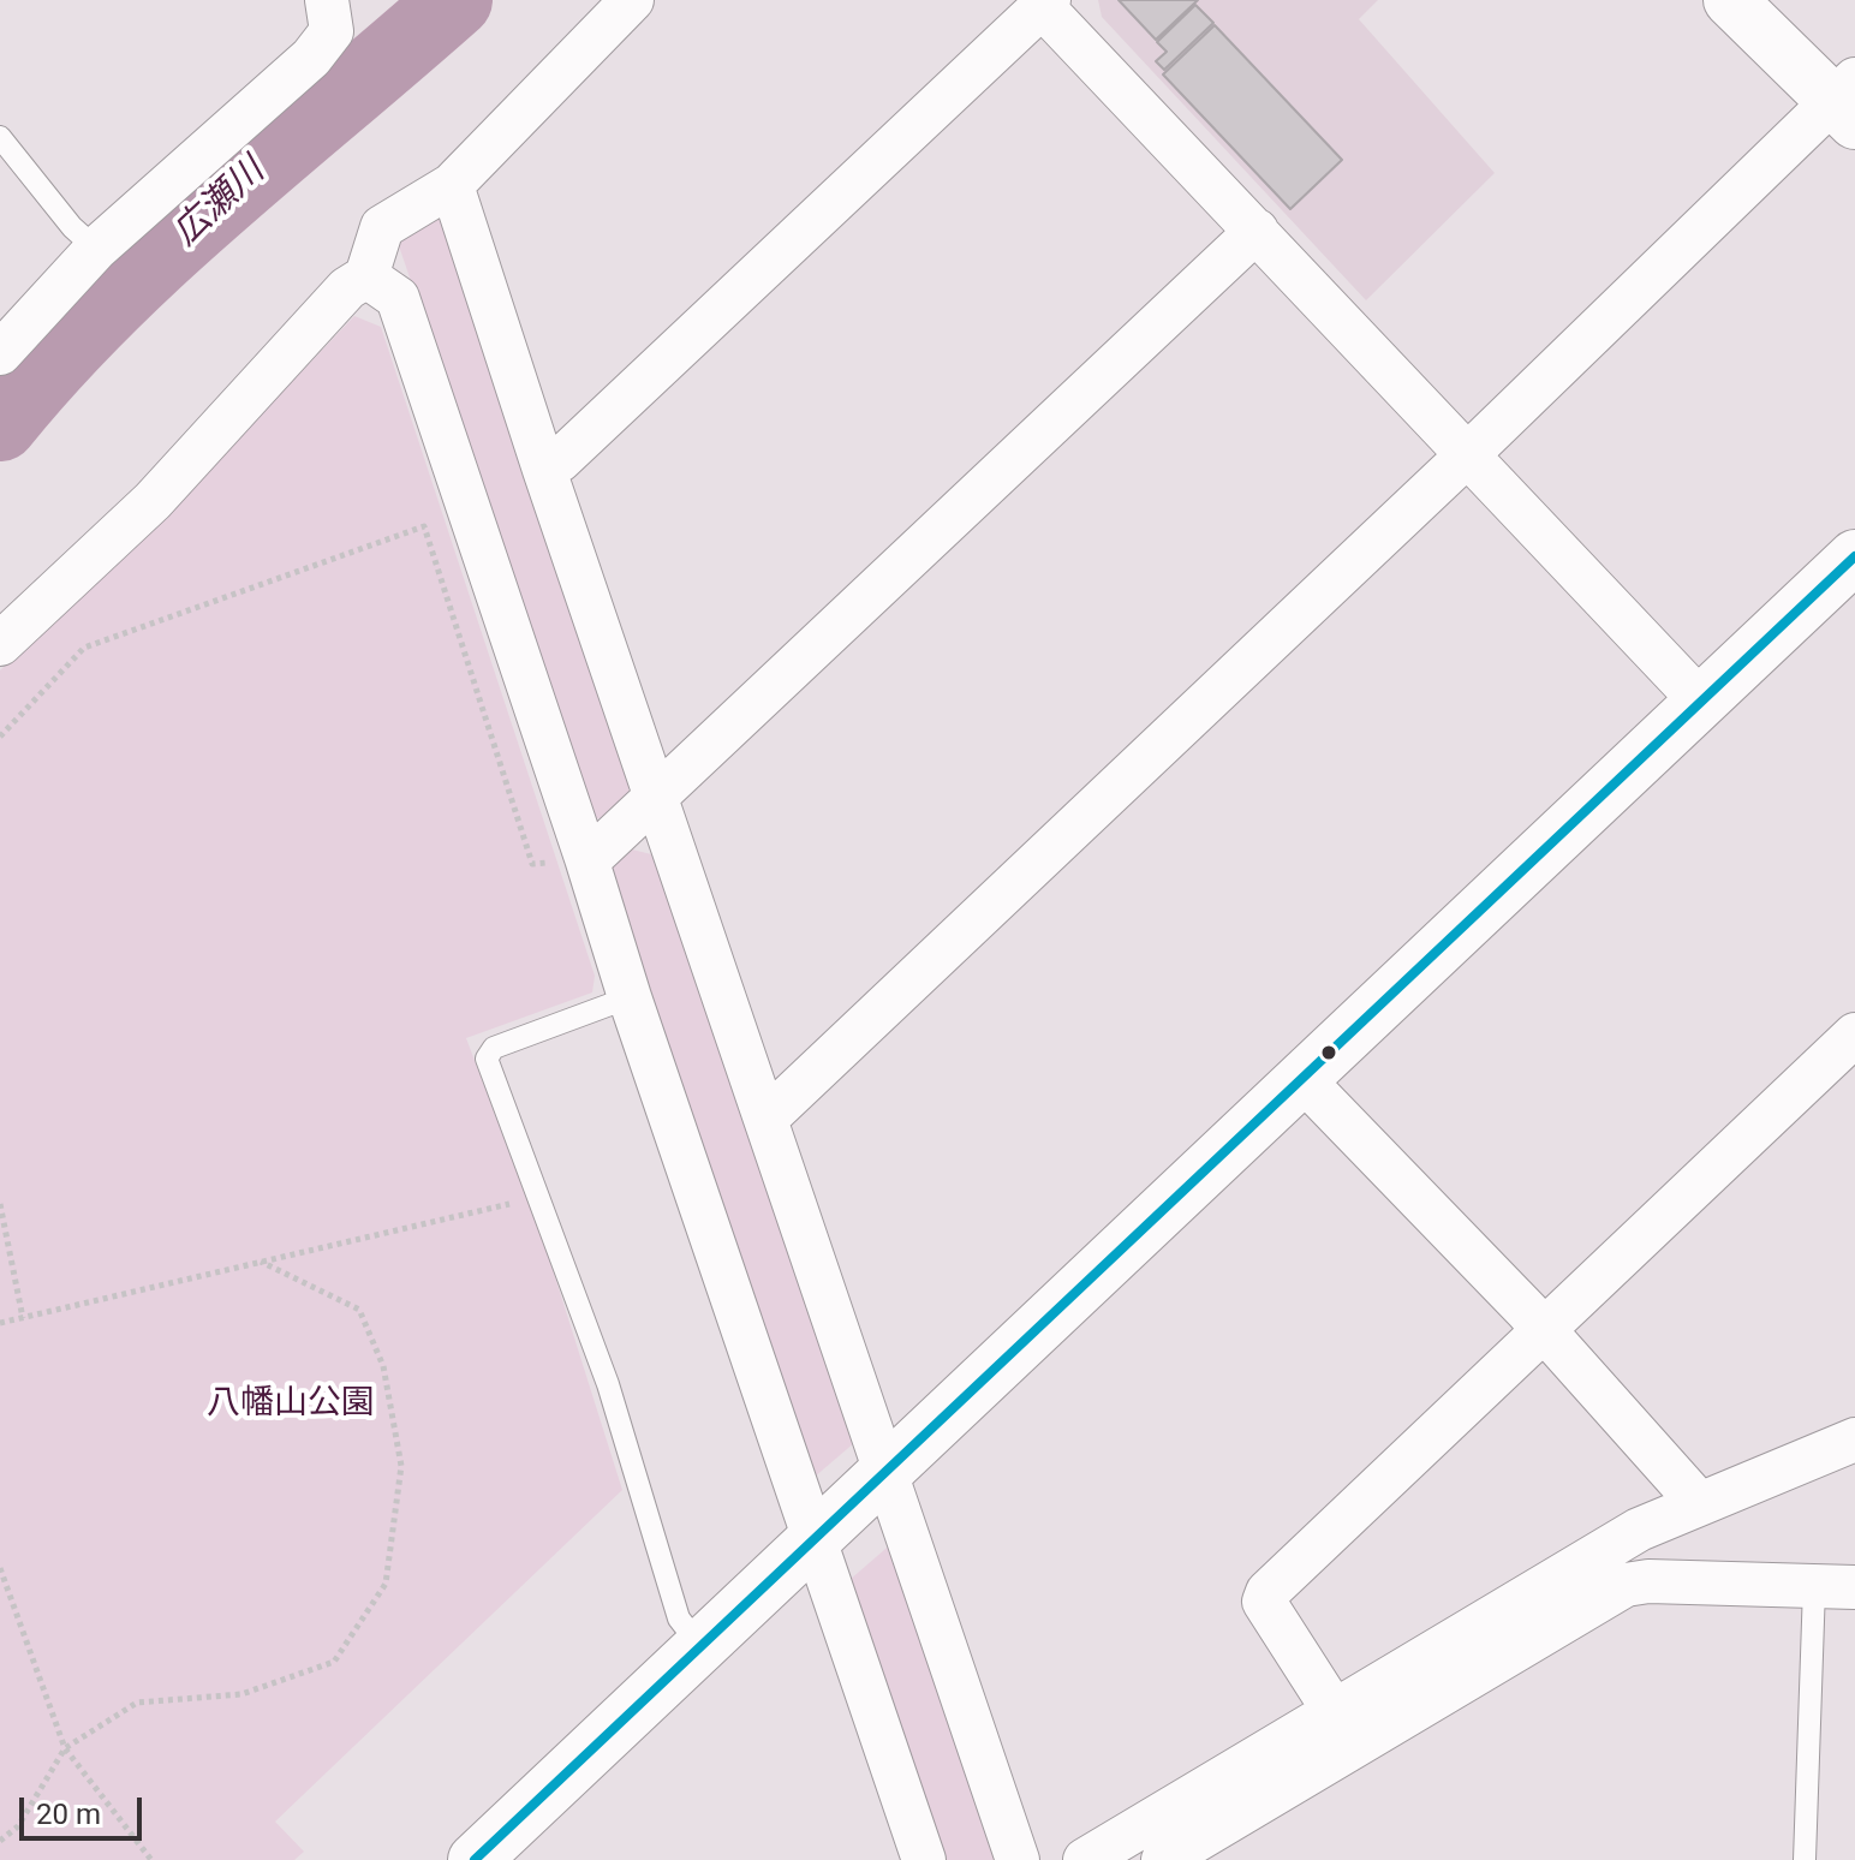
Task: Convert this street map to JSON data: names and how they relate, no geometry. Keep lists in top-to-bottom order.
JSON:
{
  "water": ["広瀬川"],
  "parks": ["八幡山公園"],
  "scale_bar": "20 m"
}
